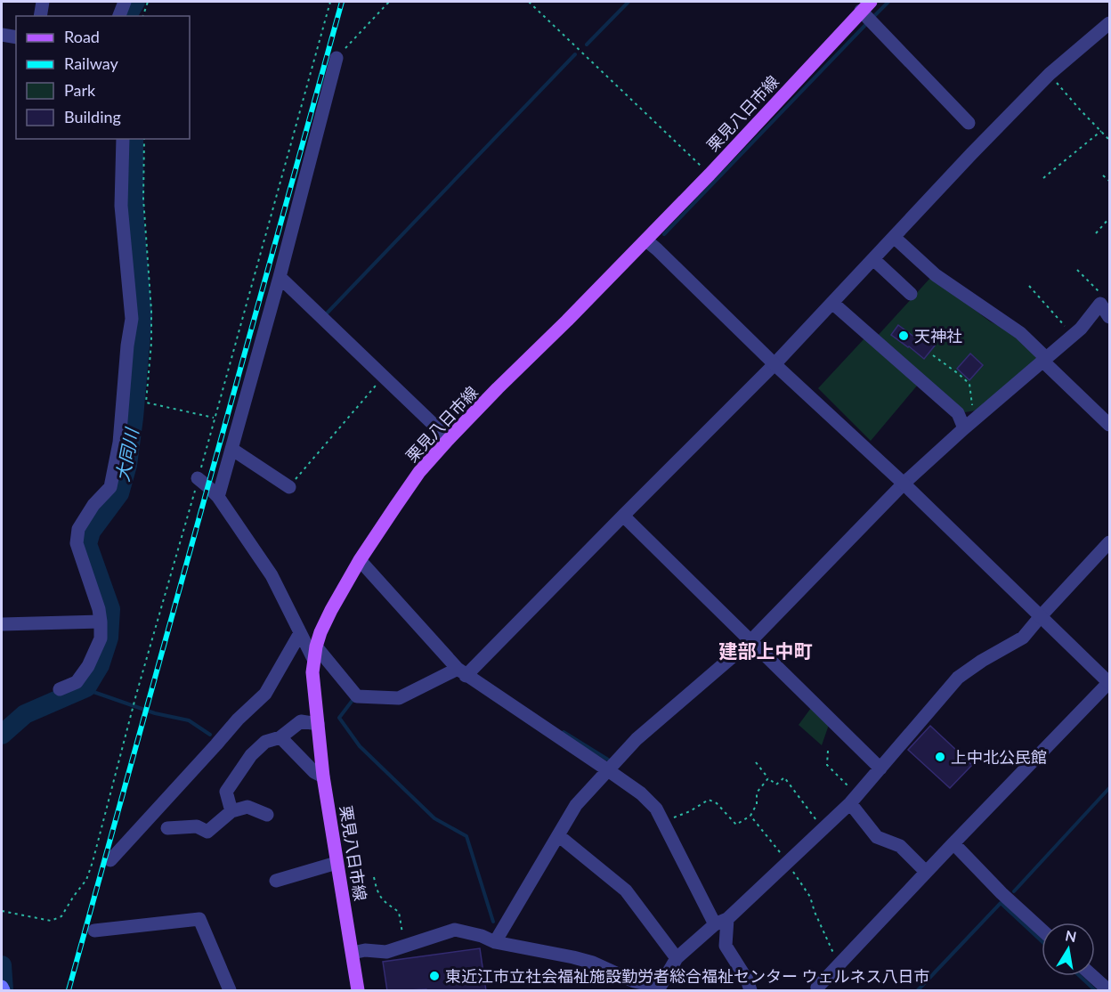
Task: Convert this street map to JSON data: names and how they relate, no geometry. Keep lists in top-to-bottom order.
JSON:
{
  "streets": {
    "main road": ["栗見八日市線"]
  },
  "districts": ["建部上中町"],
  "water": ["大同川"],
  "places": ["天神社", "上中北公民館", "東近江市立社会福祉施設勤労者総合福祉センター ウェルネス八日市"],
  "legend": [
    "Road",
    "Railway",
    "Park",
    "Building"
  ],
  "north": "top"
}
